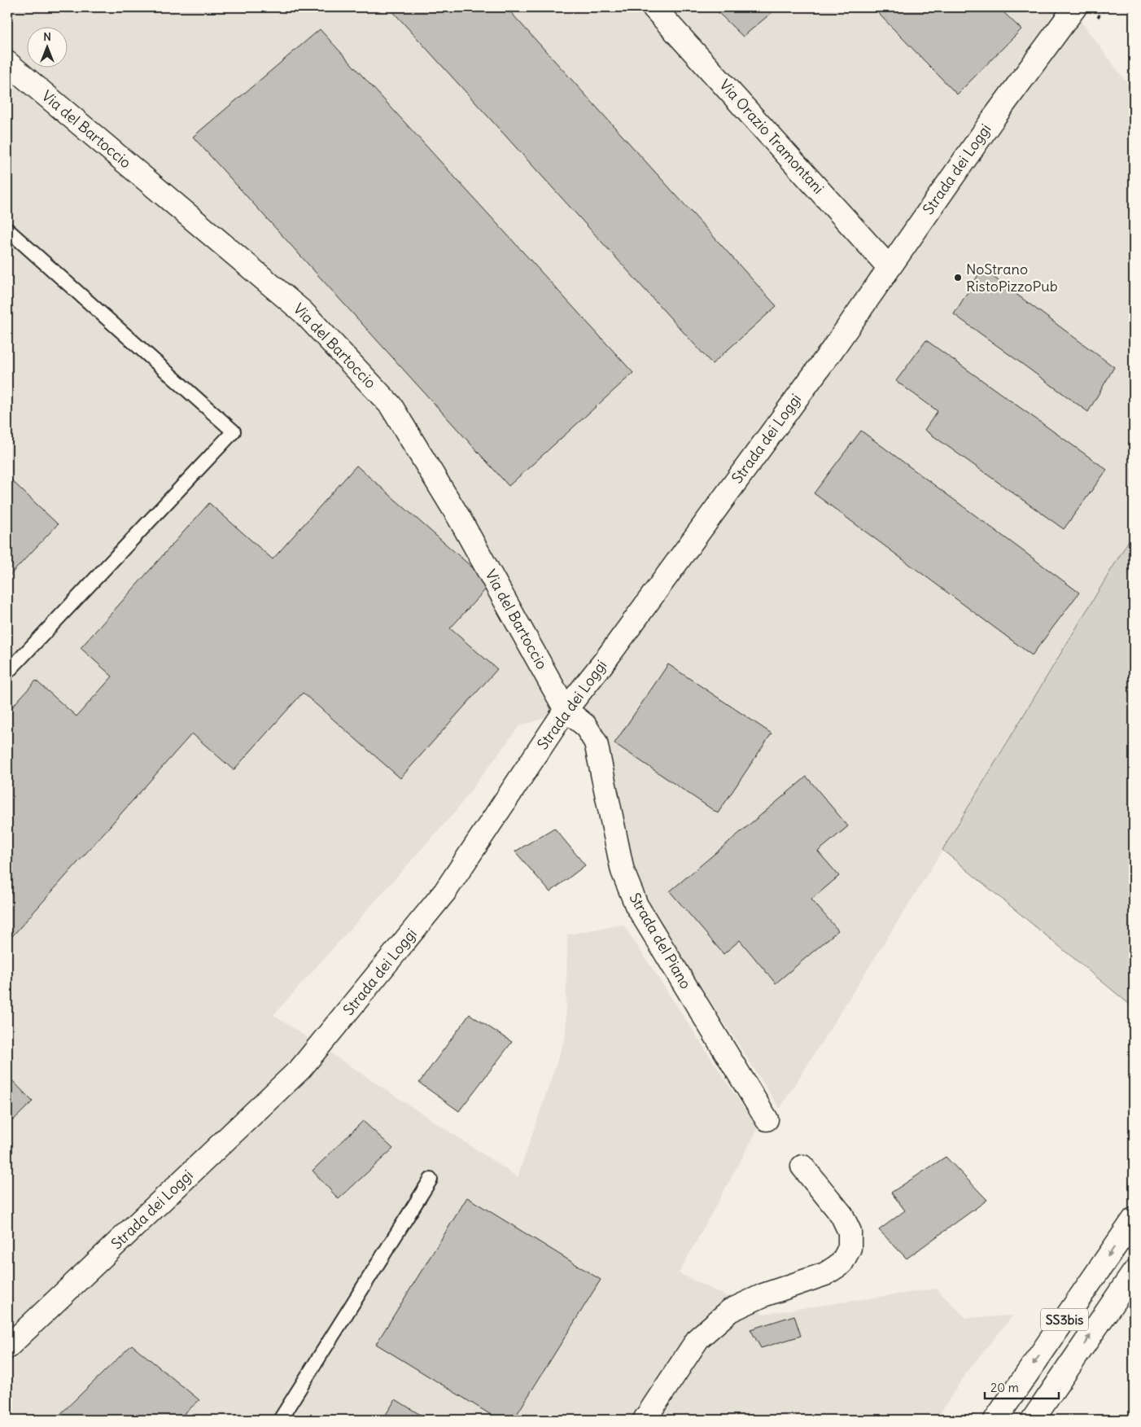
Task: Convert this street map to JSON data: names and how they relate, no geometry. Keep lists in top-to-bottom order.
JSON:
{
  "streets": {
    "main road": [
      "Via del Bartoccio",
      "Via Orazio Tramontani",
      "Strada dei Loggi",
      "Strada del Piano",
      "SS3bis"
    ]
  },
  "crossings": [
    ["Via del Bartoccio", "Strada dei Loggi"],
    ["Via del Bartoccio", "Strada del Piano"],
    ["Via Orazio Tramontani", "Strada dei Loggi"],
    ["Strada dei Loggi", "Strada del Piano"]
  ],
  "places": ["NoStrano RistoPizzoPub"],
  "scale_bar": "20 m",
  "north": "top"
}
